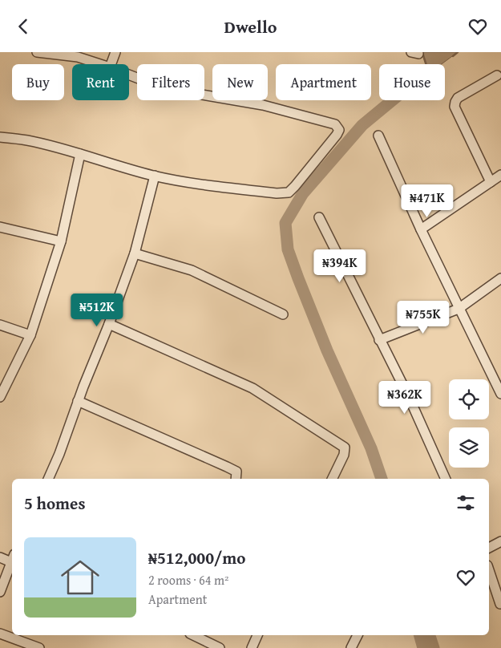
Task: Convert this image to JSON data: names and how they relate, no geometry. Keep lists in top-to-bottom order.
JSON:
{
  "page": {
    "header": "Dwello",
    "chip": [
      "Buy",
      "Rent",
      "Filters",
      "New",
      "Apartment",
      "House"
    ],
    "price": [
      "₦471K",
      "₦394K",
      "₦512K",
      "₦755K",
      "₦362K"
    ],
    "heading": "5 homes",
    "list": [
      {
        "name": "₦512,000/mo",
        "note": "2 rooms · 64 m² · Apartment"
      }
    ]
  }
}
